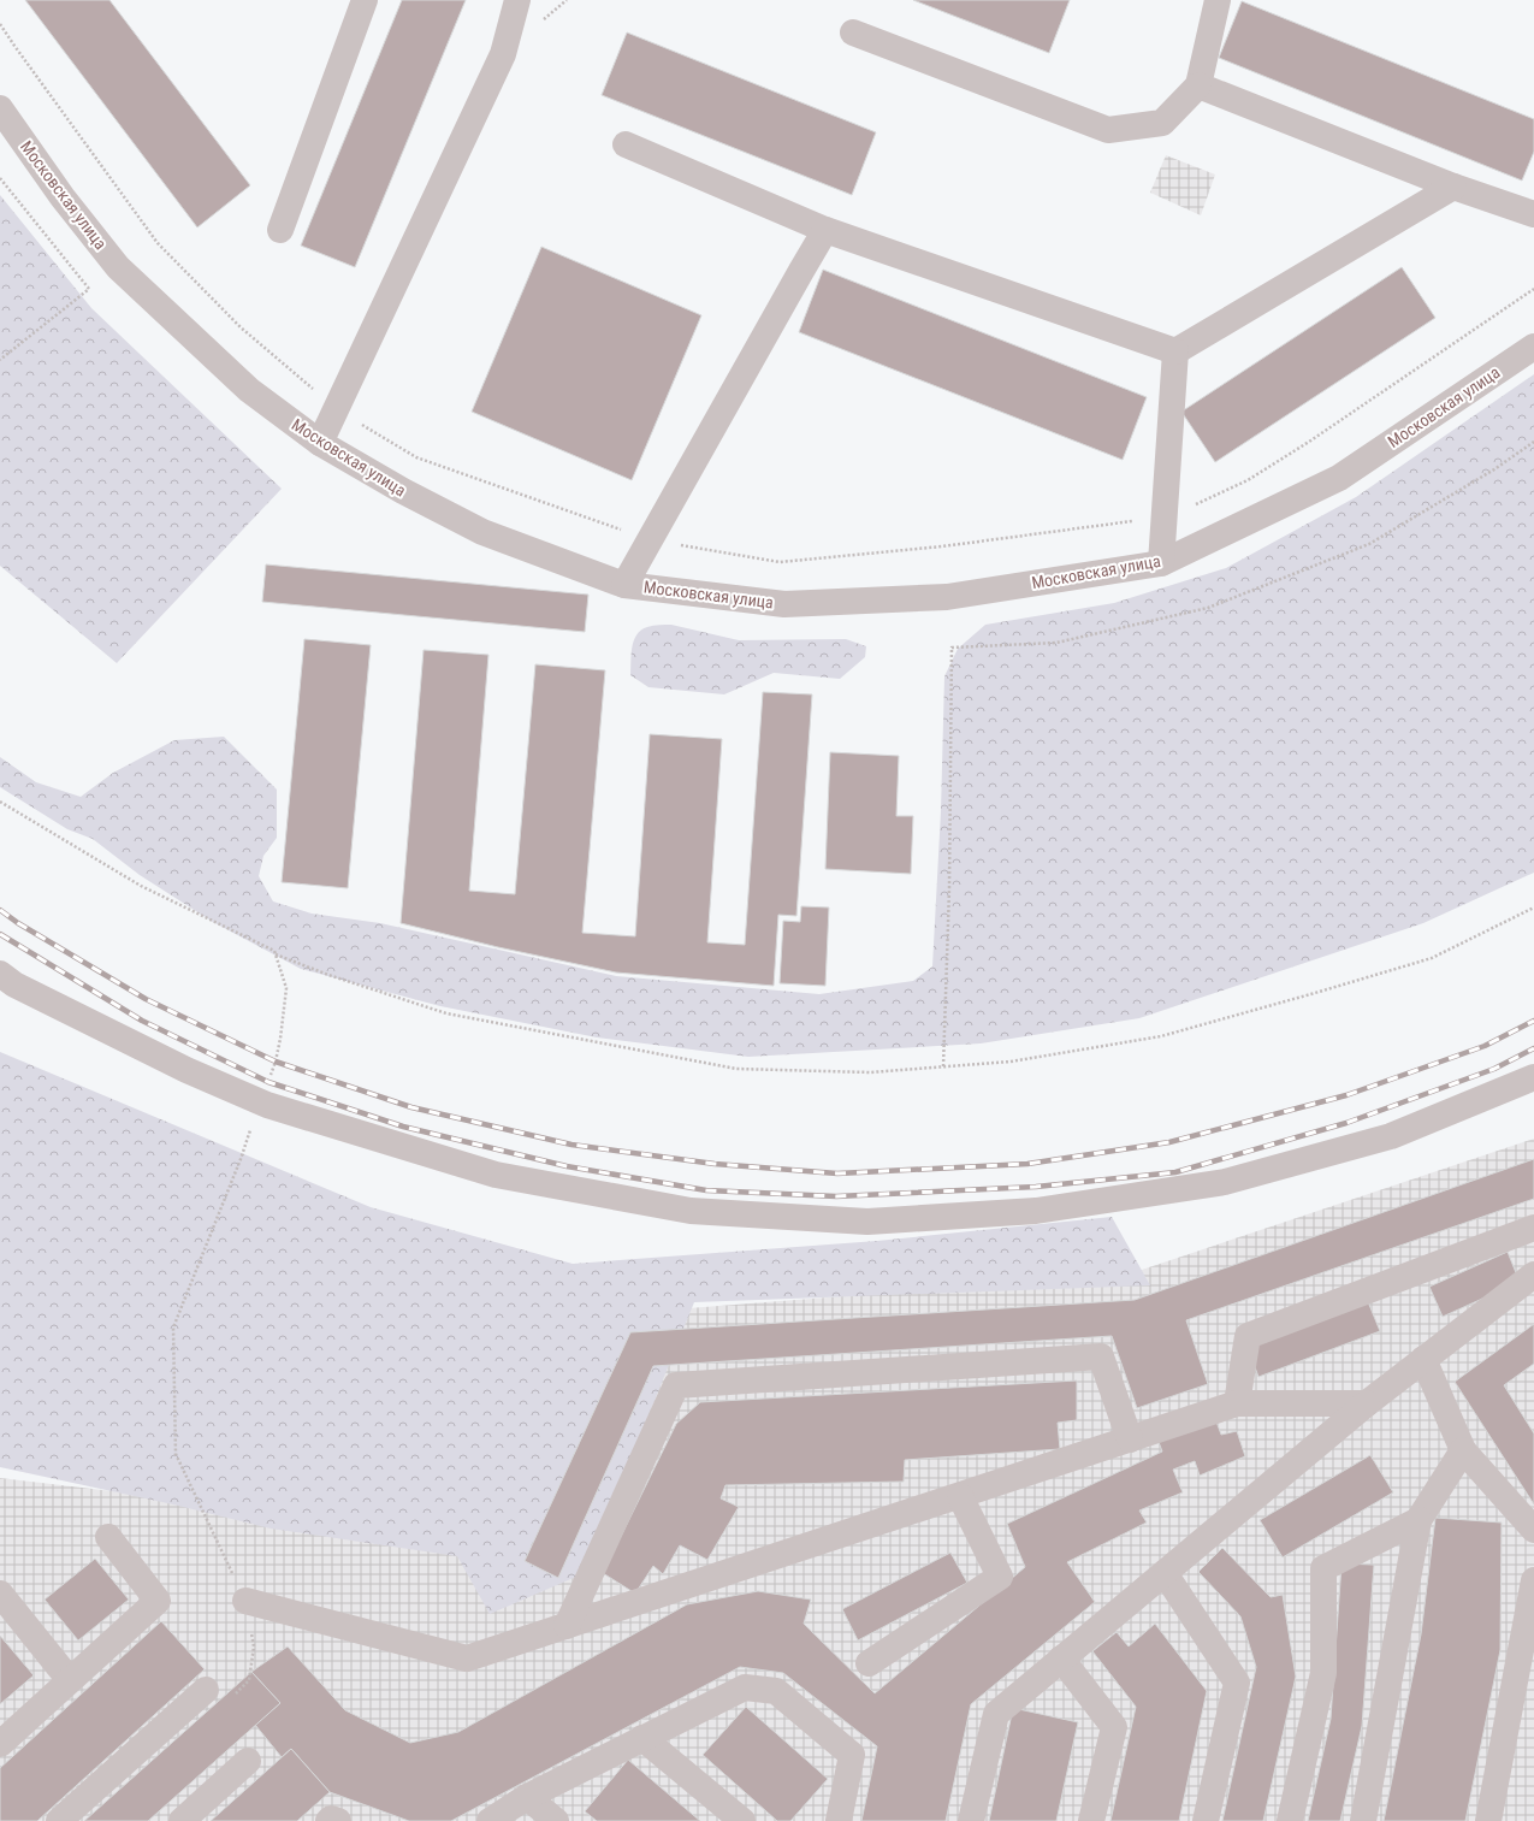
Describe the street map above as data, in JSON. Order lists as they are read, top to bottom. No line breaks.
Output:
{"streets":{"street":["Московская улица"]}}
